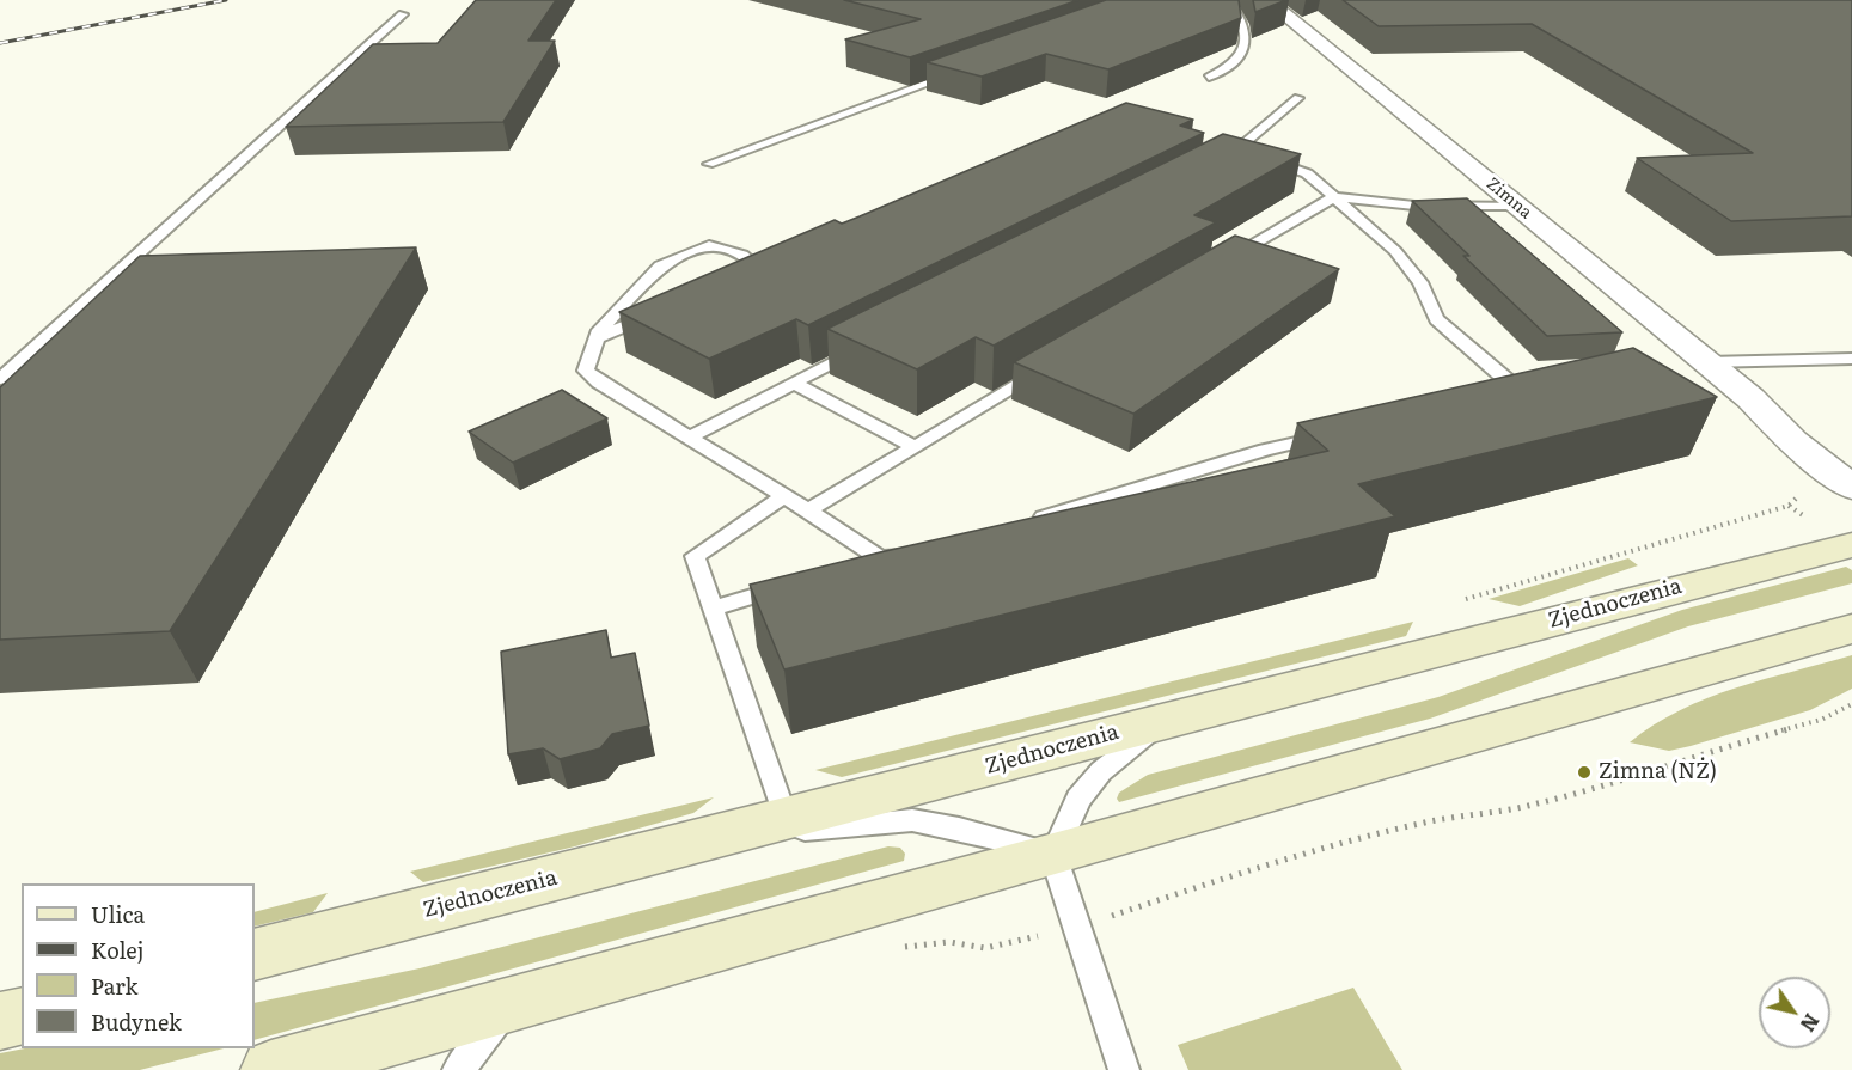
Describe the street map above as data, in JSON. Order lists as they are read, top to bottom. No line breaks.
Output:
{"streets":{"main road":["Zjednoczenia"],"street":["Zimna"]},"places":["Zimna (NŻ)"],"legend":["Ulica","Kolej","Park","Budynek"],"north":"bottom right"}
